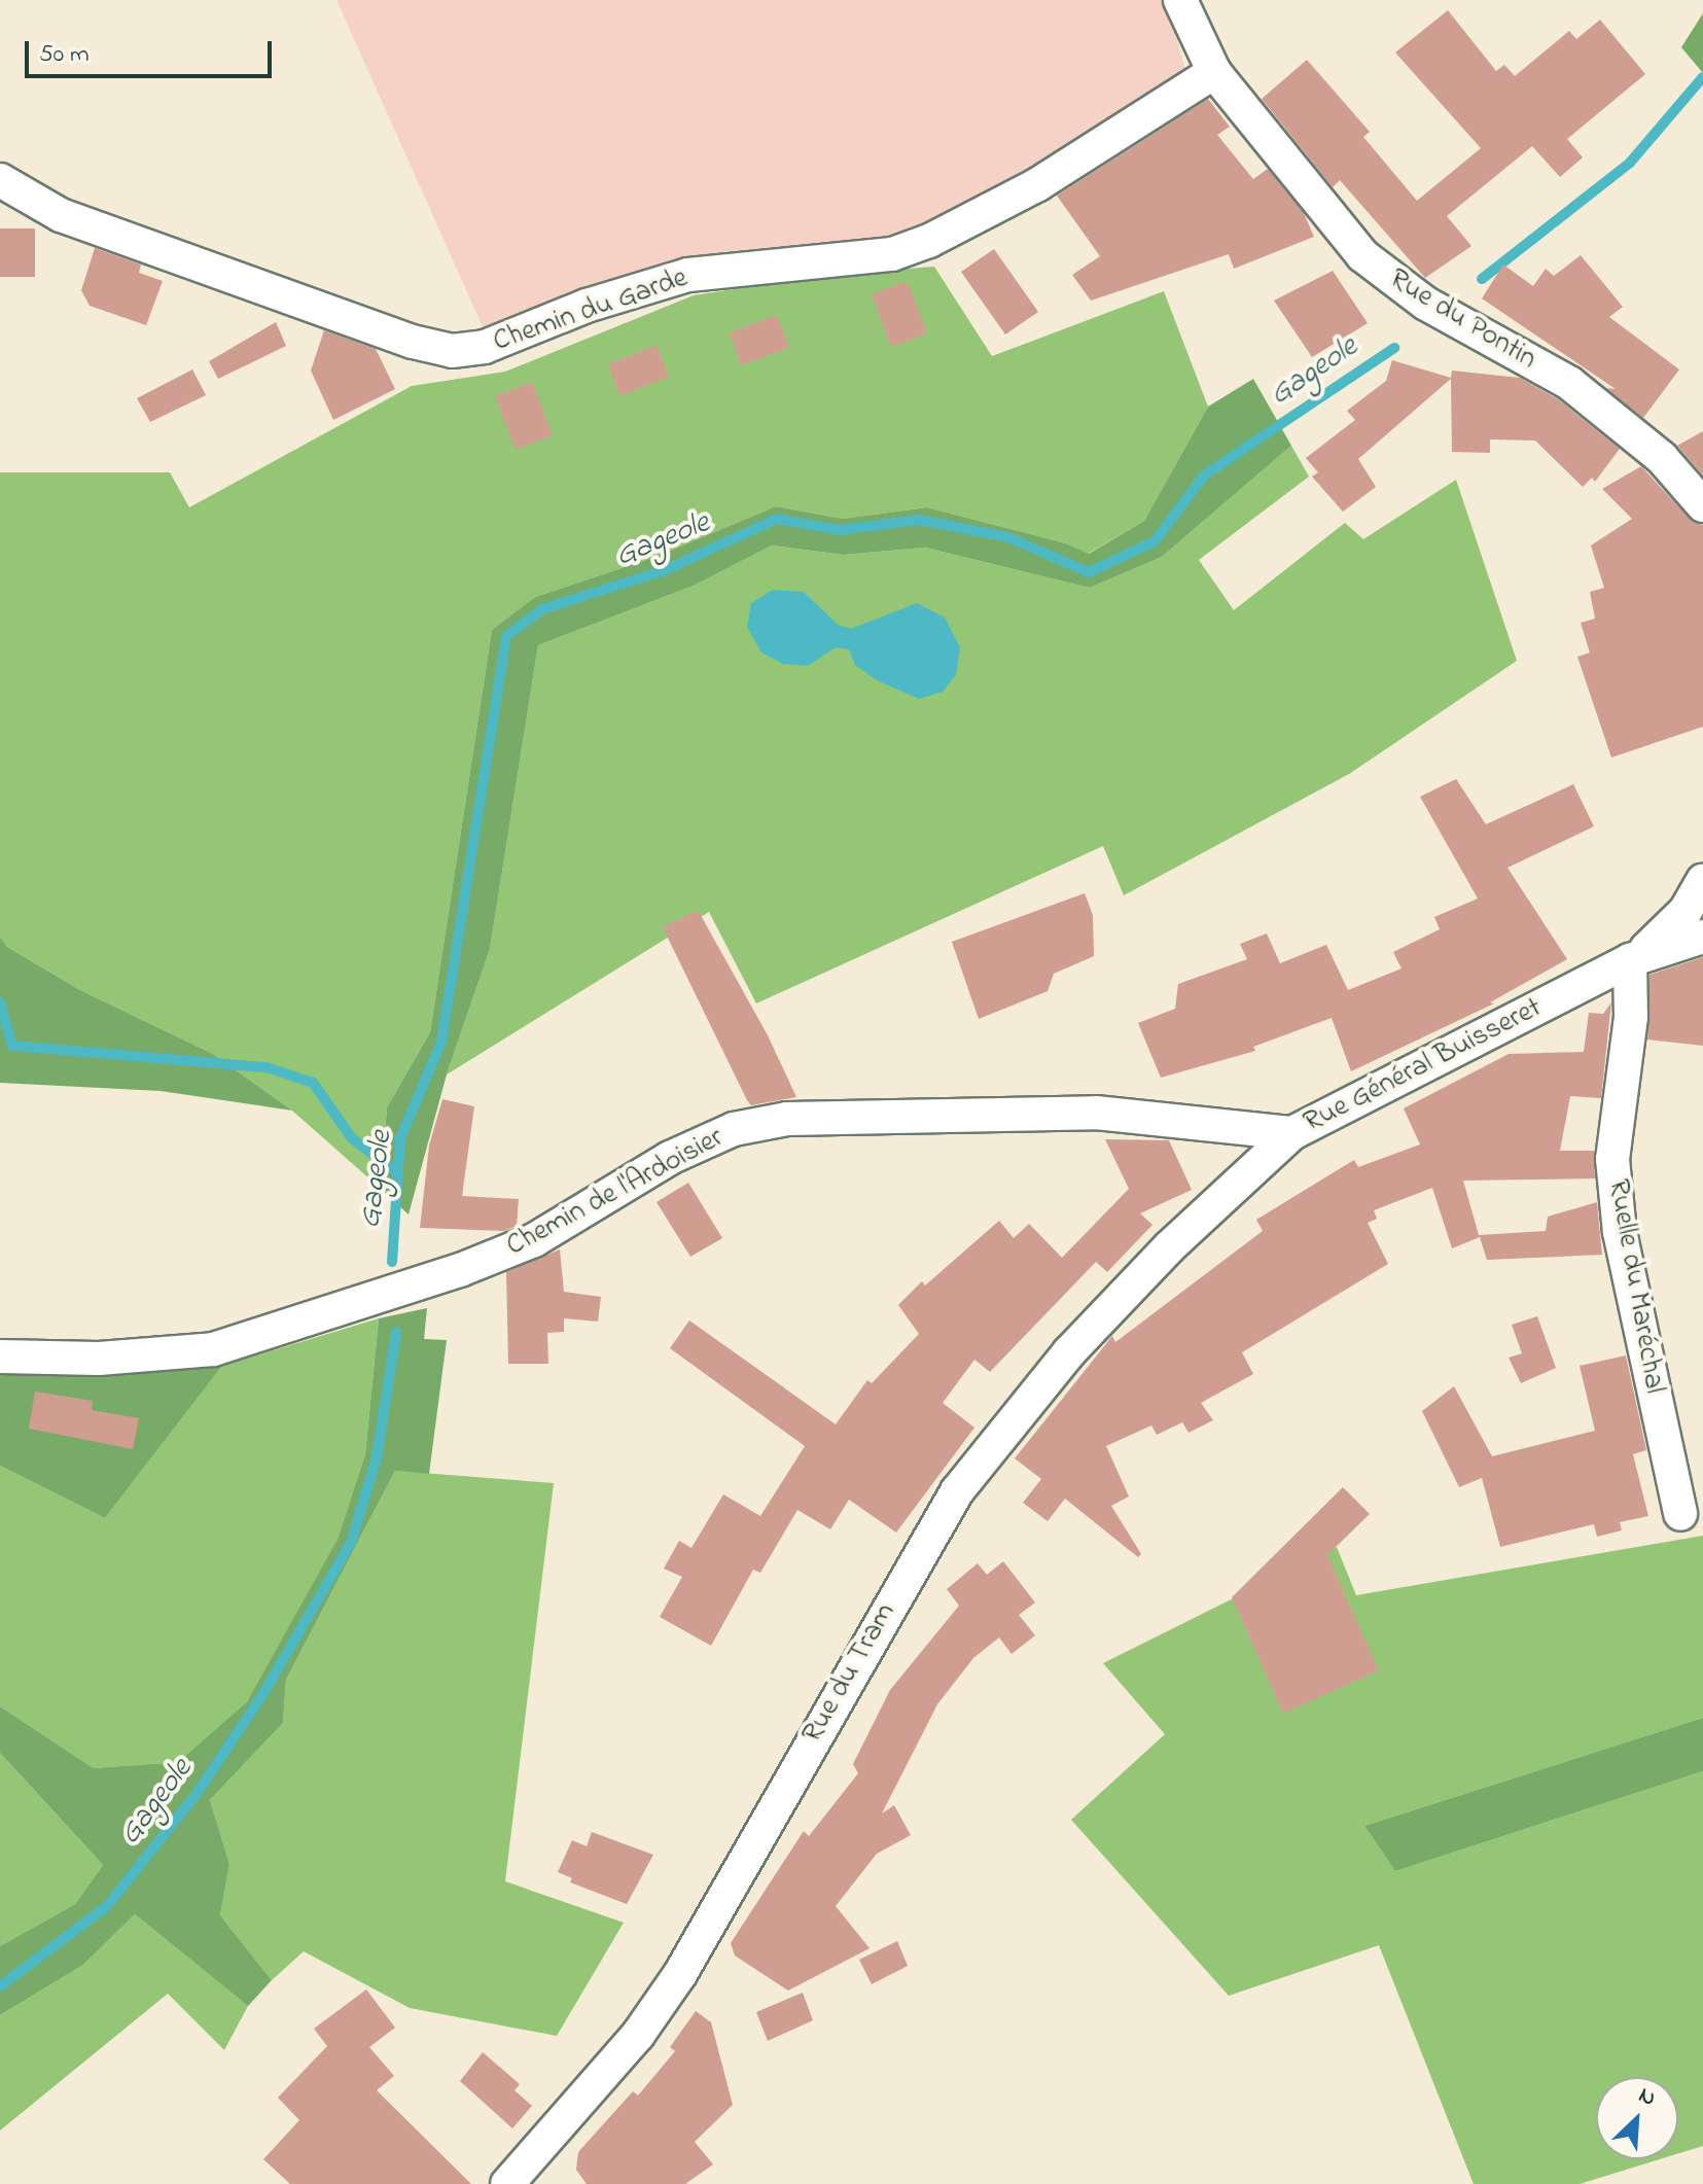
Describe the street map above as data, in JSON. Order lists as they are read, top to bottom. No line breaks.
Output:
{"streets":{"street":["Chemin du Garde","Rue du Pontin","Rue Général Buisseret","Chemin de l'Ardoisier","Ruelle du Maréchal","Rue du Tram"]},"crossings":[["Chemin du Garde","Rue du Pontin"],["Rue Général Buisseret","Chemin de l'Ardoisier"],["Rue Général Buisseret","Ruelle du Maréchal"],["Rue Général Buisseret","Rue du Tram"]],"water":["Gageole"],"scale_bar":"50 m","north":"top right"}
